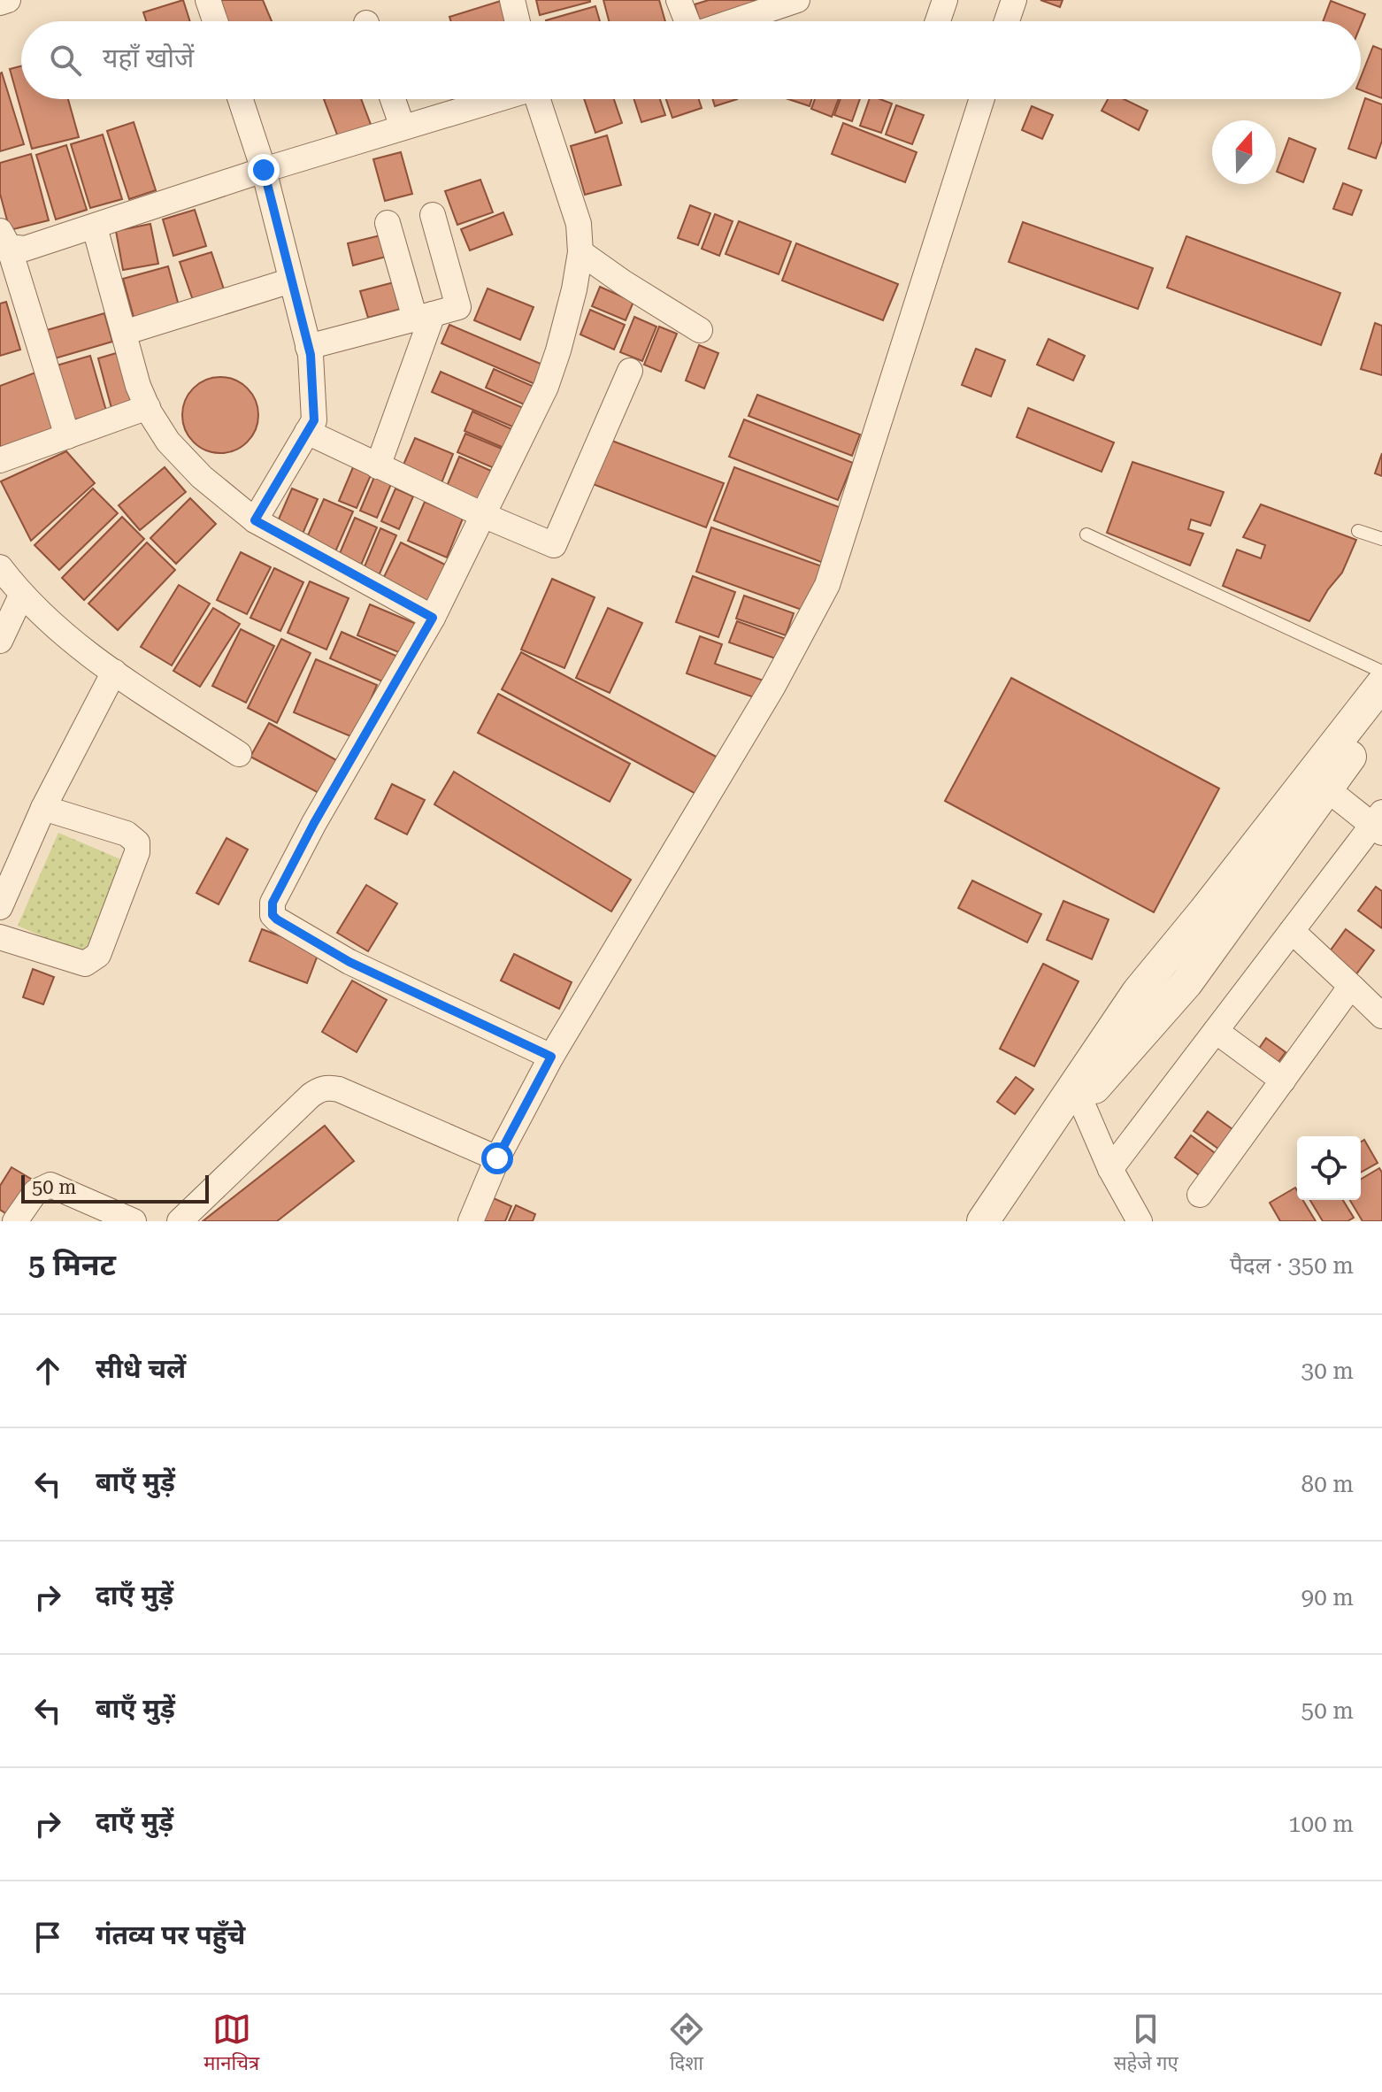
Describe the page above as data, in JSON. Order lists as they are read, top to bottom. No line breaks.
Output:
{"scale_bar":"50 m","north":"top","page":{"search":"यहाँ खोजें","scale":"50 m","heading":["5 मिनट","पैदल · 350 m"],"list":[["सीधे चलें","30 m"],["बाएँ मुड़ें","80 m"],["दाएँ मुड़ें","90 m"],["बाएँ मुड़ें","50 m"],["दाएँ मुड़ें","100 m"],"गंतव्य पर पहुँचे"],"nav":["मानचित्र","दिशा","सहेजे गए"]}}
